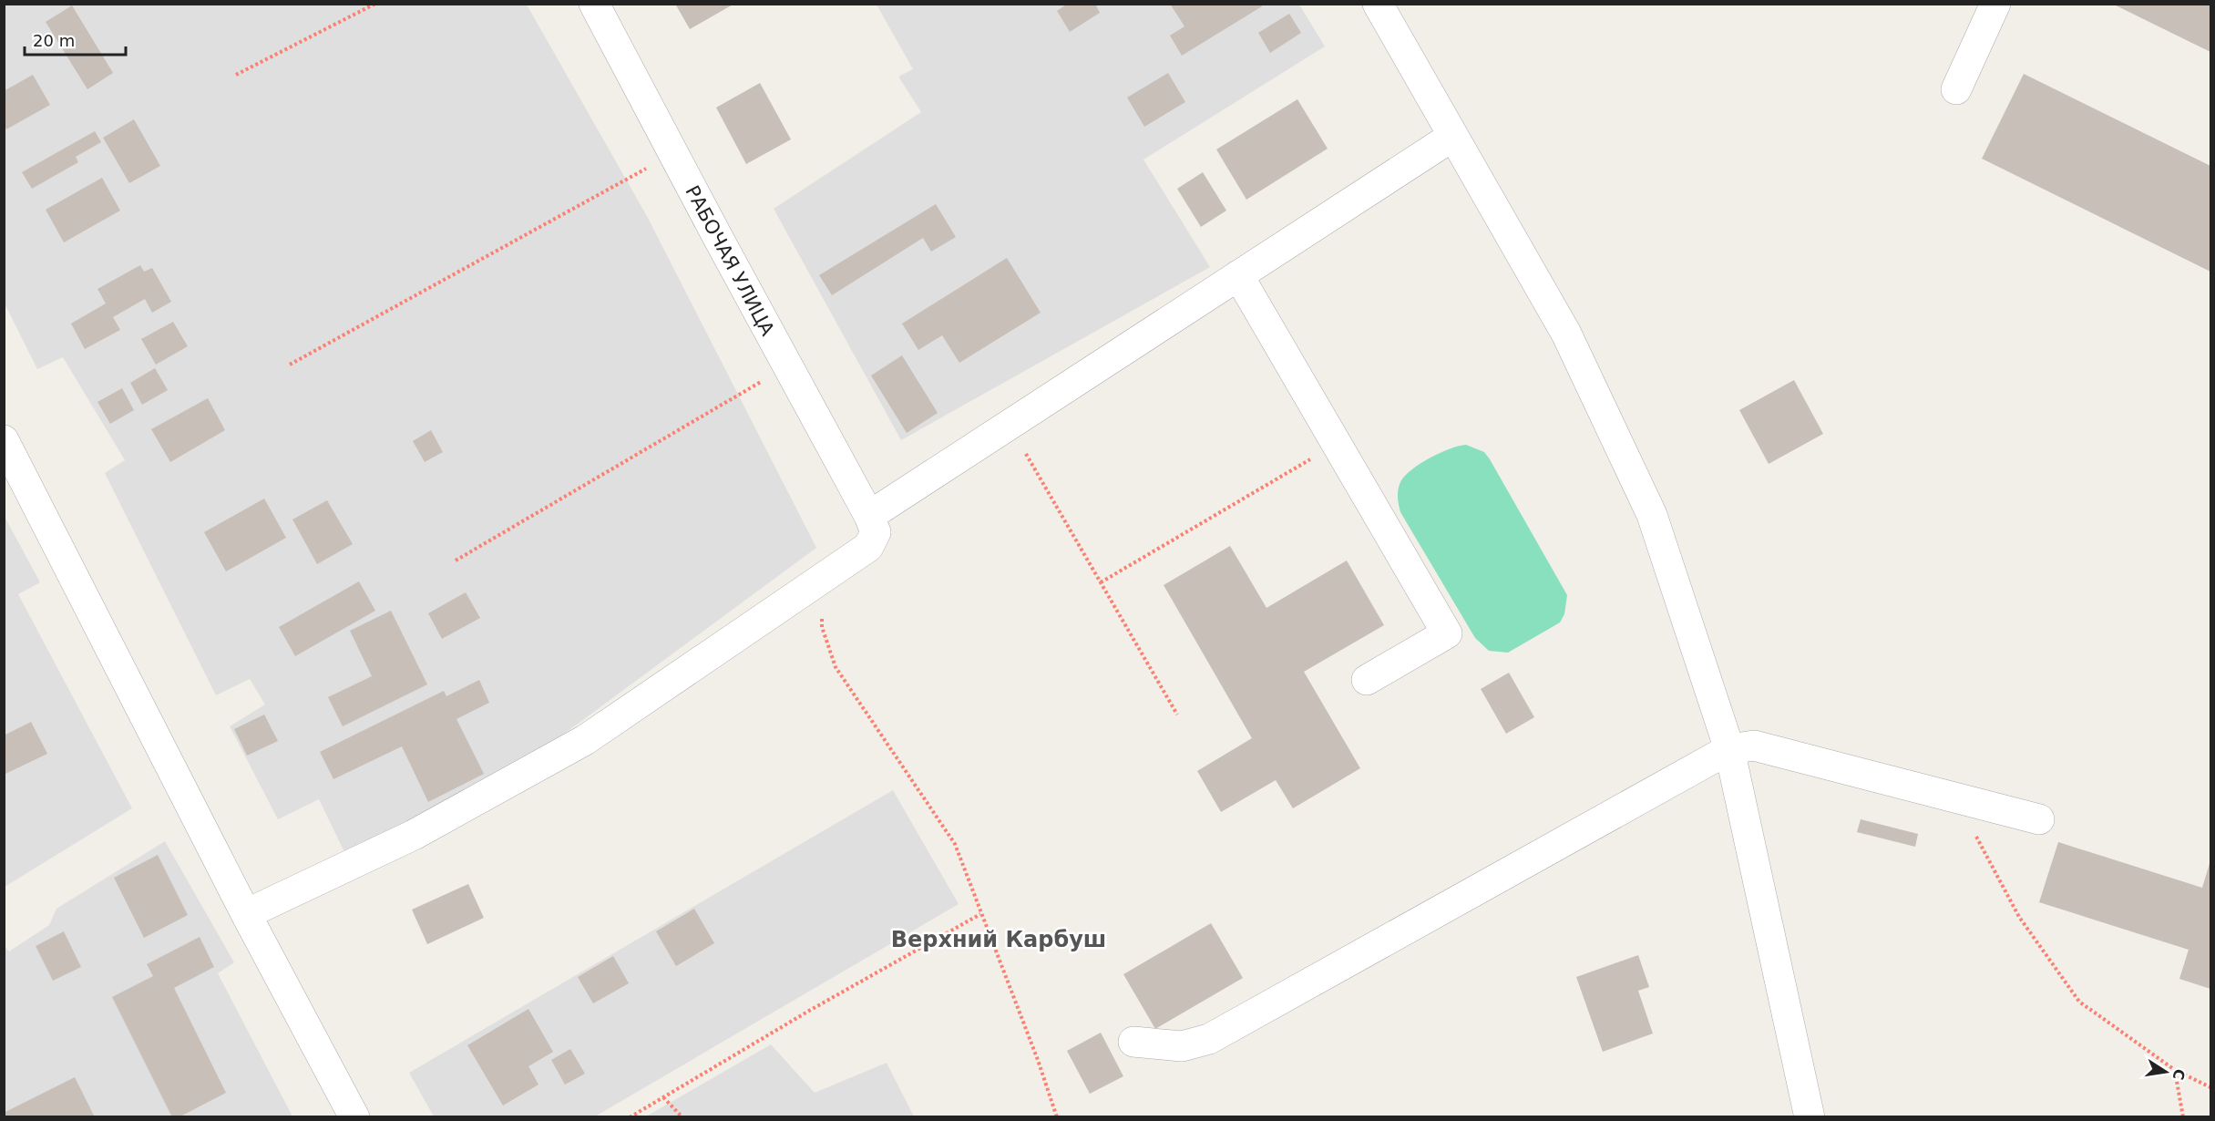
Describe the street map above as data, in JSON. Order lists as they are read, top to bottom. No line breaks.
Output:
{"streets":{"street":["РАБОЧАЯ УЛИЦА"]},"districts":["Верхний Карбуш"],"scale_bar":"20 m","north":"right"}
